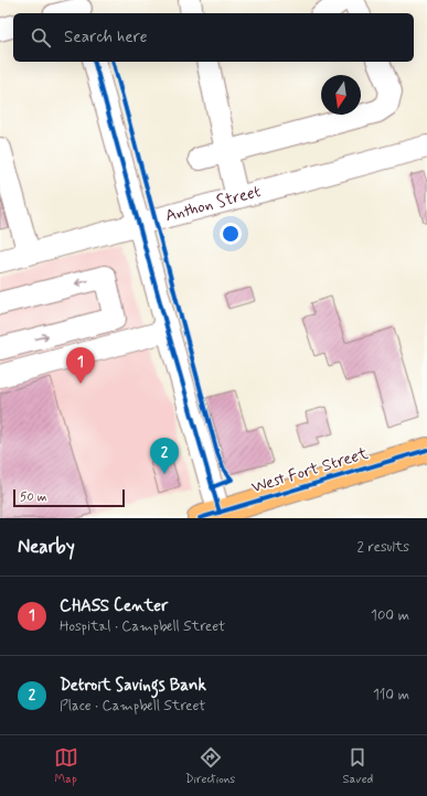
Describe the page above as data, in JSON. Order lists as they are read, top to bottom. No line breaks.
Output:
{"streets":{"main road":["West Fort Street"],"street":["Anthon Street"]},"scale_bar":"50 m","north":"bottom","page":{"search":"Search here","pins":["1","2"],"scale":"50 m","heading":["Nearby","2 results"],"list":[{"mark":"1","name":"CHASS Center","note":"Hospital · Campbell Street","value":"100 m"},{"mark":"2","name":"Detroit Savings Bank","note":"Place · Campbell Street","value":"110 m"}],"nav":["Map","Directions","Saved"]}}
